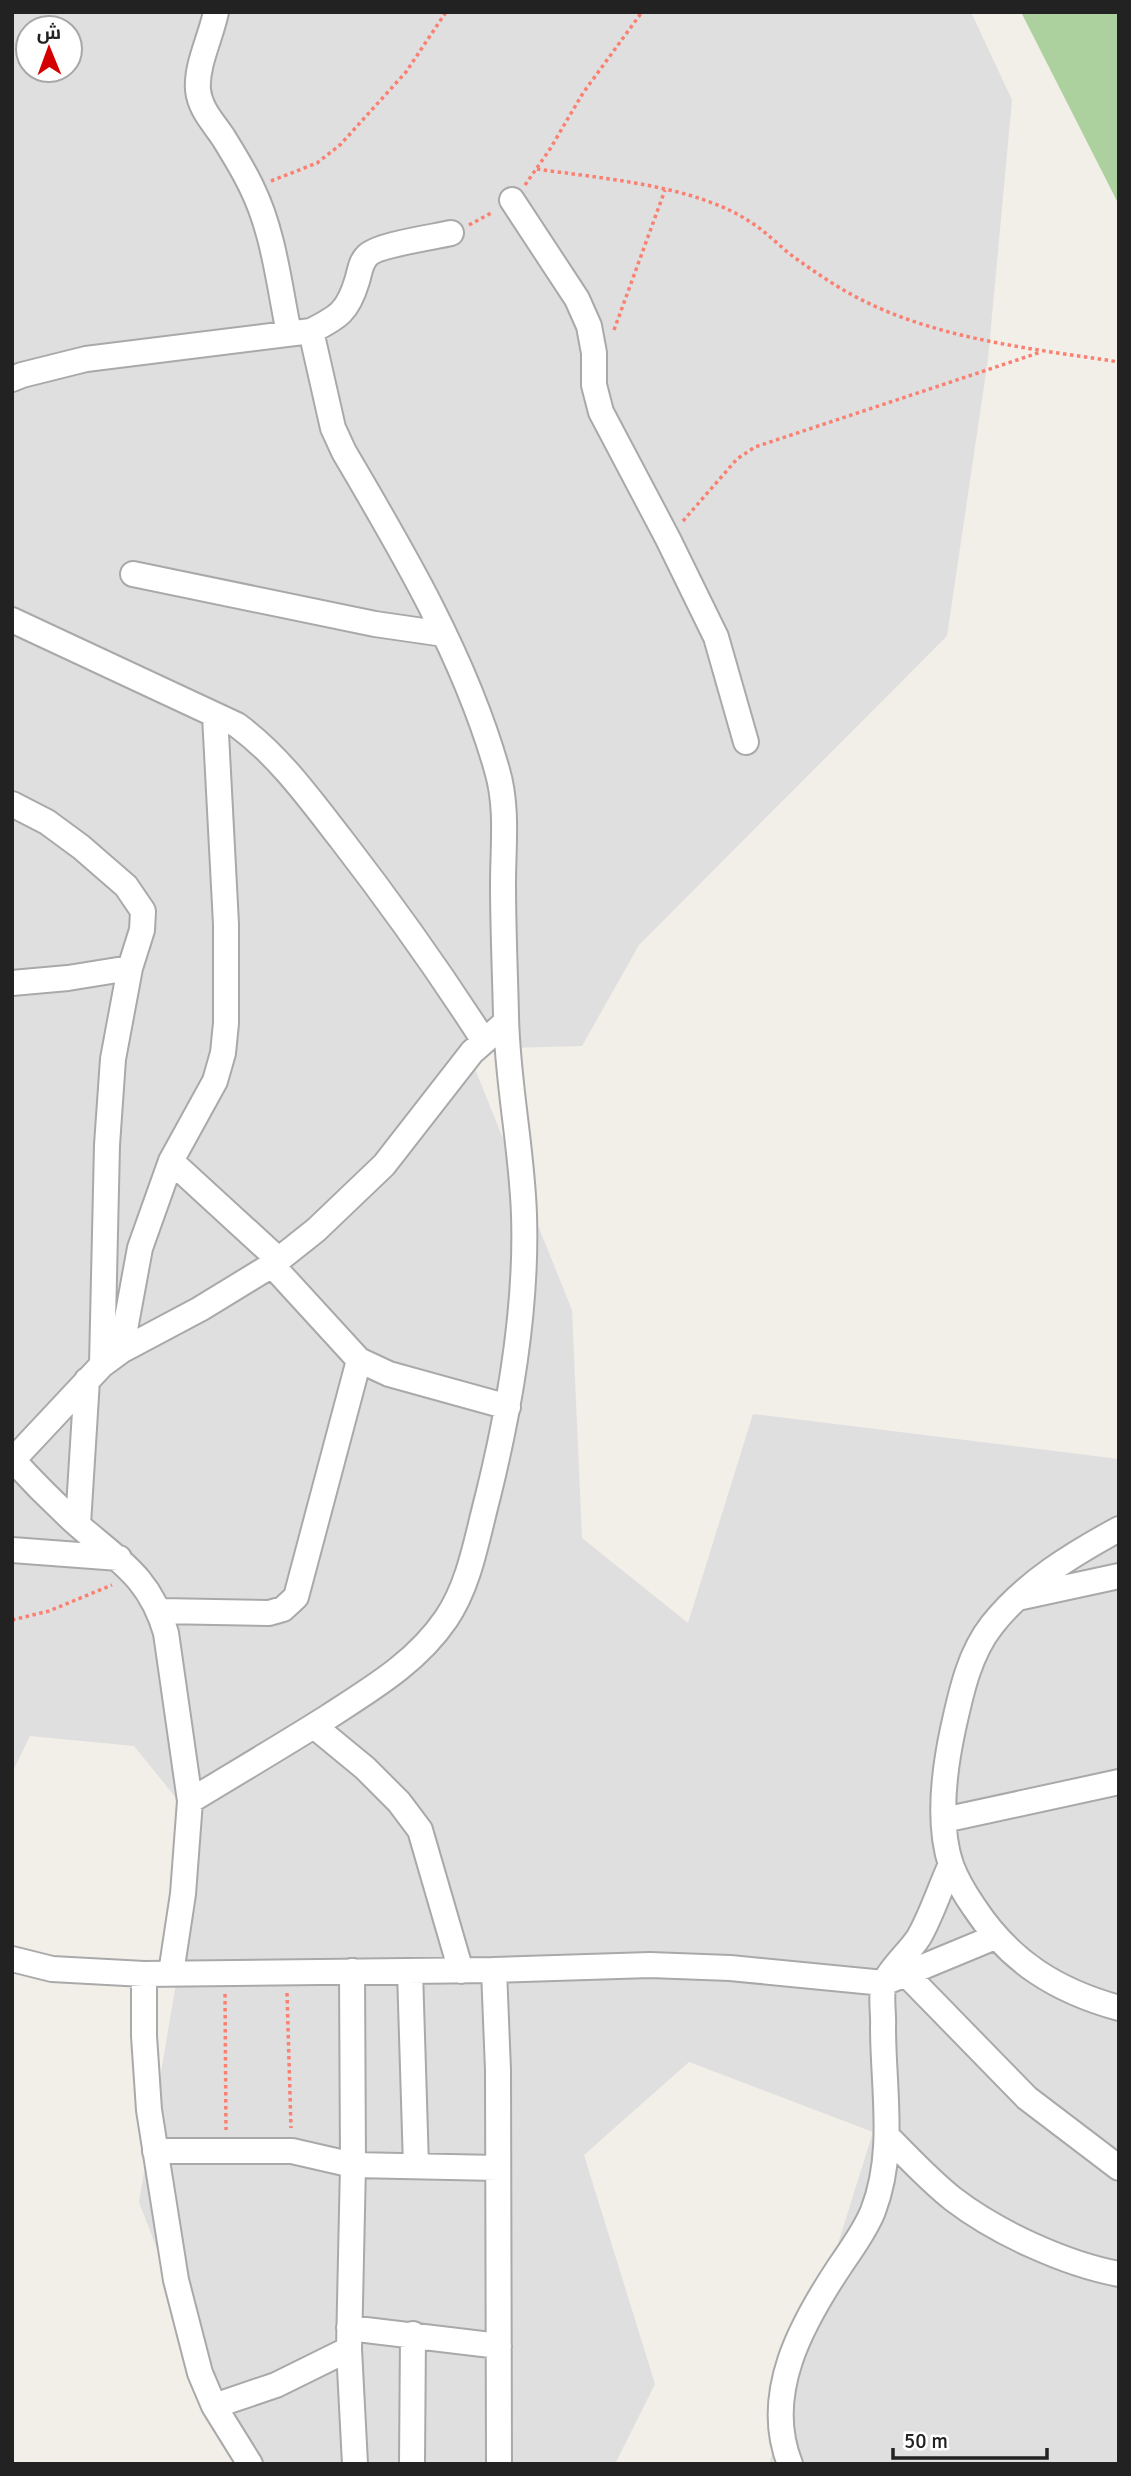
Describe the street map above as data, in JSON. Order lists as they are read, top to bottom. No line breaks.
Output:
{"scale_bar":"50 m","north":"top"}
